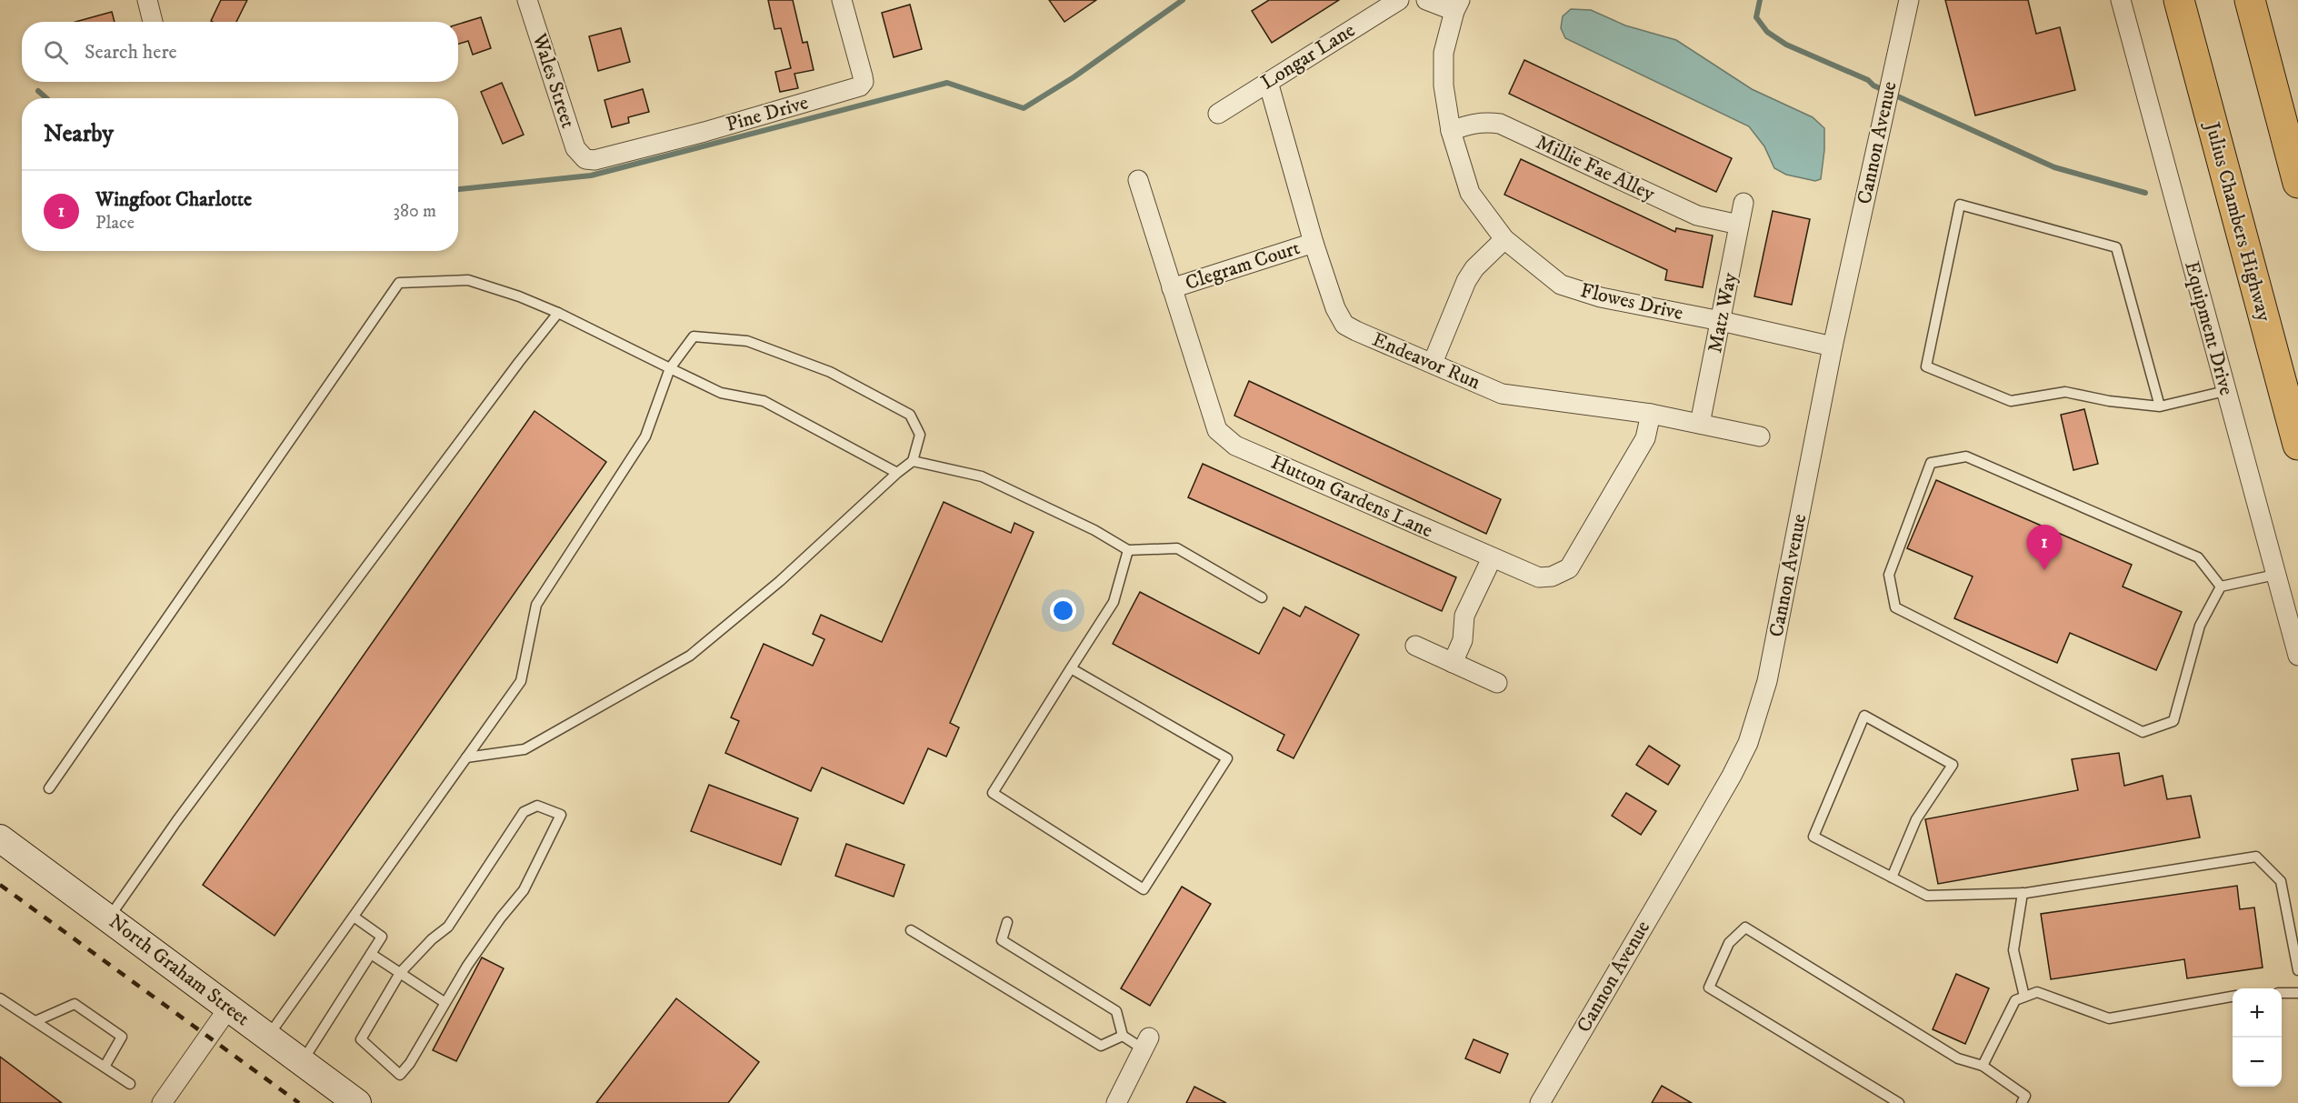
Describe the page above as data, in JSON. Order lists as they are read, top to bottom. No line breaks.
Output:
{"streets":{"highway":["Julius Chambers Highway"],"main road":["North Graham Street"],"street":["Longar Lane","Wales Street","Pine Drive","Cannon Avenue","Millie Fae Alley","Clegram Court","Flowes Drive","Matz Way","Equipment Drive","Endeavor Run","Hutton Gardens Lane"]},"crossings":[["Longar Lane","Endeavor Run"],["Wales Street","Pine Drive"],["Cannon Avenue","Flowes Drive"],["Millie Fae Alley","Flowes Drive"],["Millie Fae Alley","Matz Way"],["Clegram Court","Endeavor Run"],["Clegram Court","Hutton Gardens Lane"],["Flowes Drive","Matz Way"],["Matz Way","Endeavor Run"],["Endeavor Run","Hutton Gardens Lane"]],"page":{"search":"Search here","heading":"Nearby","list":[{"mark":"1","name":"Wingfoot Charlotte","note":"Place","value":"380 m"}],"pins":"1","map_buttons":["+","−"]}}
